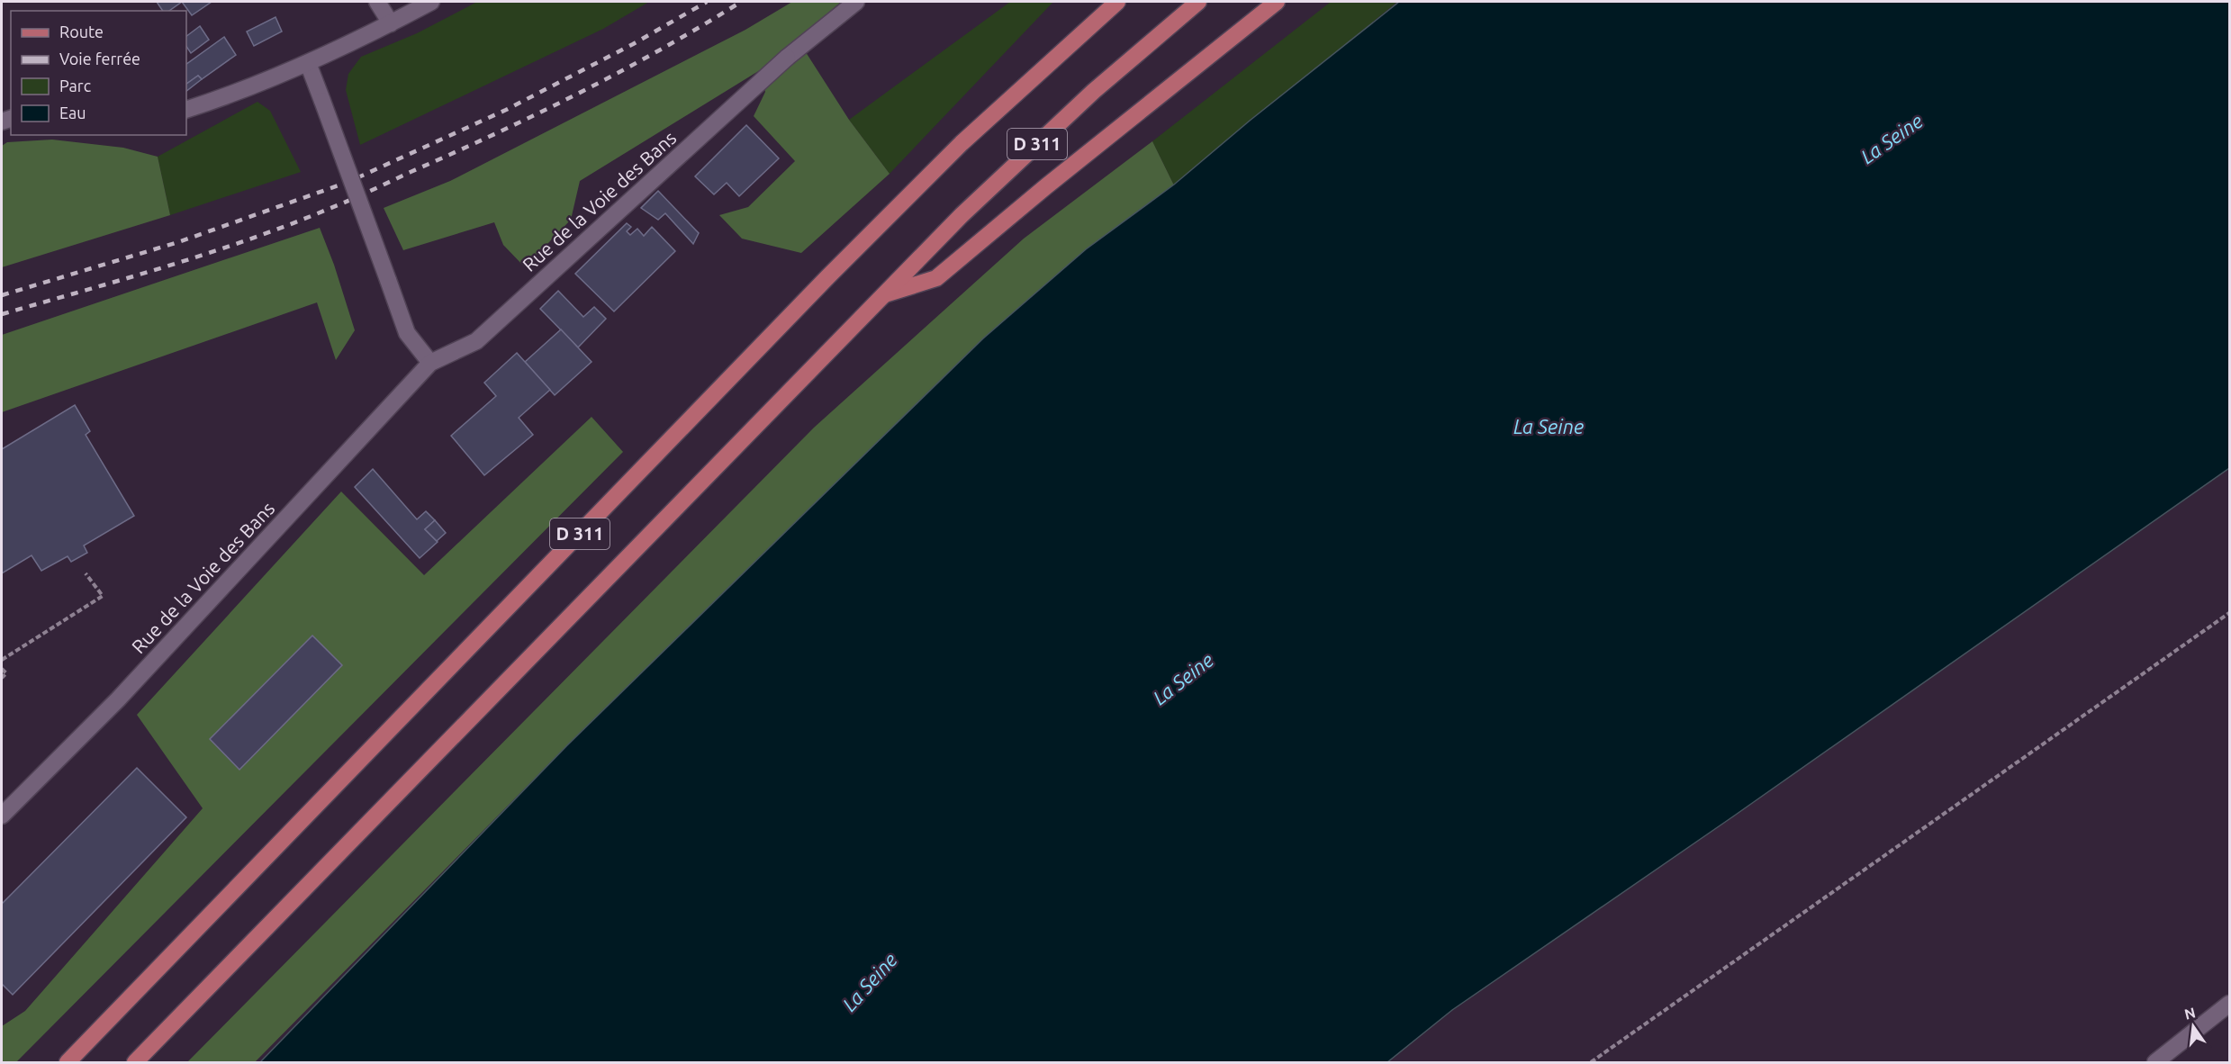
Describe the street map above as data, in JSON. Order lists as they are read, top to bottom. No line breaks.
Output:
{"streets":{"main road":["D 311"],"street":["Rue de la Voie des Bans"]},"water":["La Seine"],"legend":["Route","Voie ferrée","Parc","Eau"],"north":"top"}
